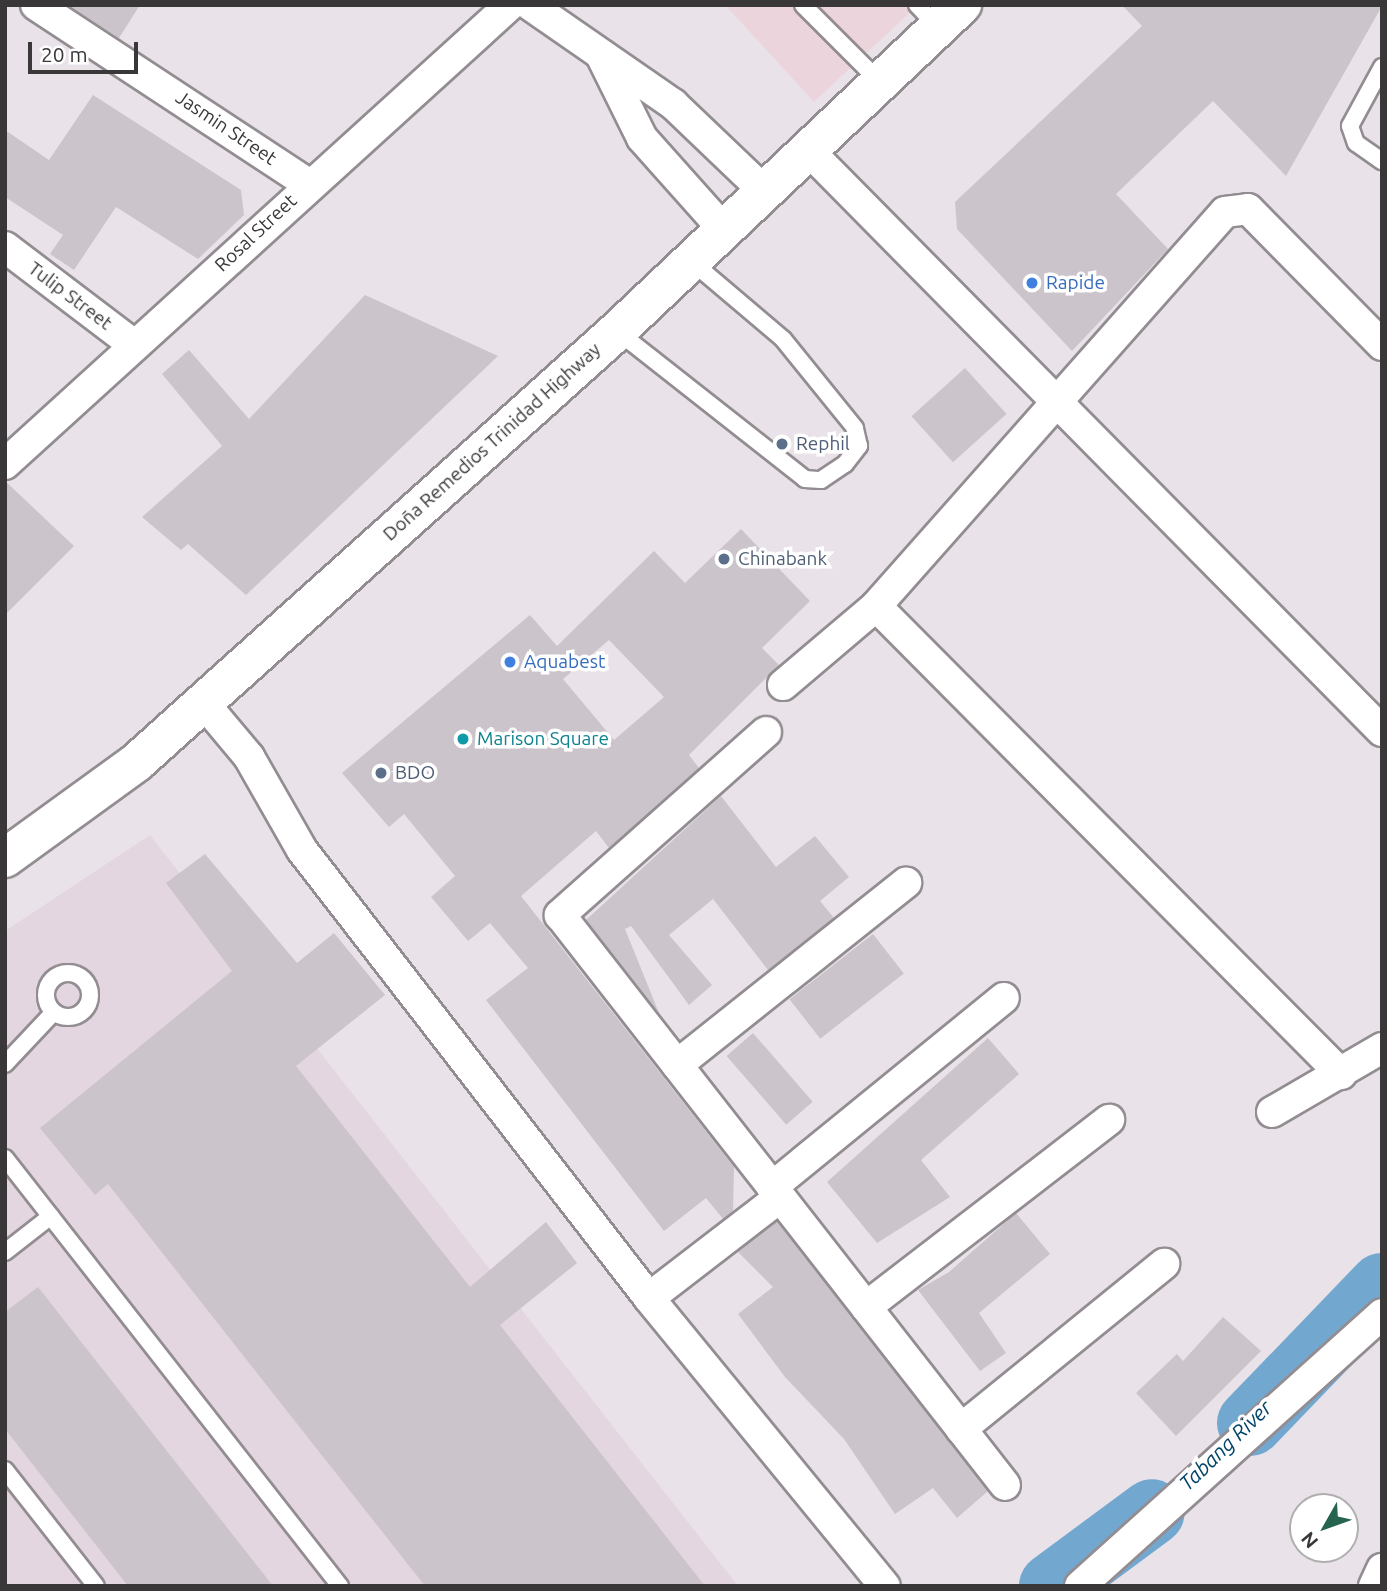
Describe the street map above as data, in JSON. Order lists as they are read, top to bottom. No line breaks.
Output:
{"streets":{"highway":["Doña Remedios Trinidad Highway"],"street":["Jasmin Street","Rosal Street","Tulip Street"]},"crossings":[["Jasmin Street","Rosal Street"],["Rosal Street","Tulip Street"]],"water":["Tabang River"],"places":["Rapide","Rephil","Chinabank","Aquabest","Marison Square","BDO"],"scale_bar":"20 m","north":"bottom left"}
